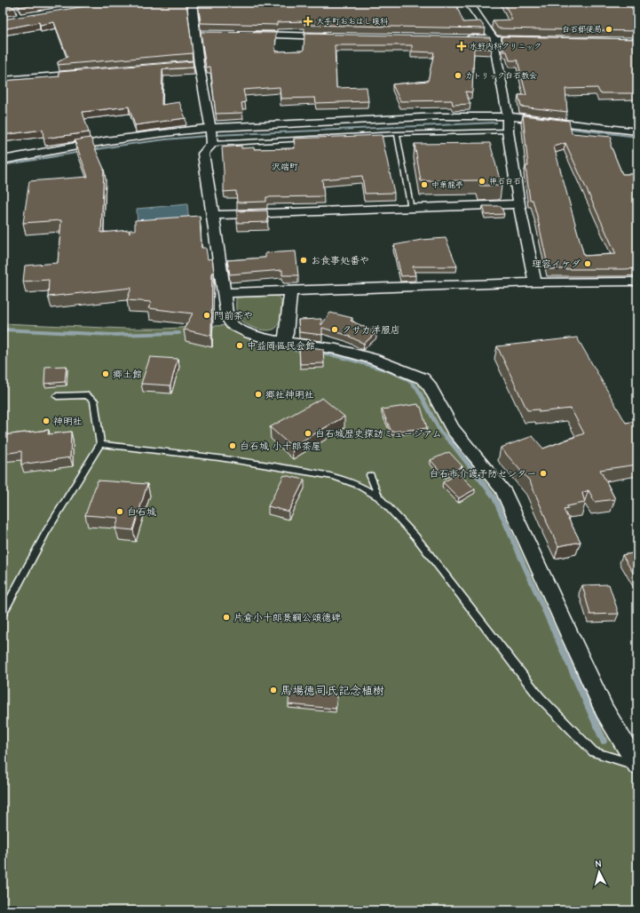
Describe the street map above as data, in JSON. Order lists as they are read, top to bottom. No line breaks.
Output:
{"districts":["沢端町"],"places":{"health":["大手町おおはし眼科","水野内科クリニック"],"other":["白石郵便局","カトリック白石教会","神石白石","中華龍亭","お食事処番や","理容イケダ","門前茶や","クサカ洋服店","中益岡區民会館","郷土館","郷社神明社","神明社","白石城歴史探訪ミュージアム","白石城 小十郎茶屋","白石市介護予防センター","白石城","片倉小十郎景綱公頌德碑","馬場德司氏記念植樹"]},"north":"top"}
